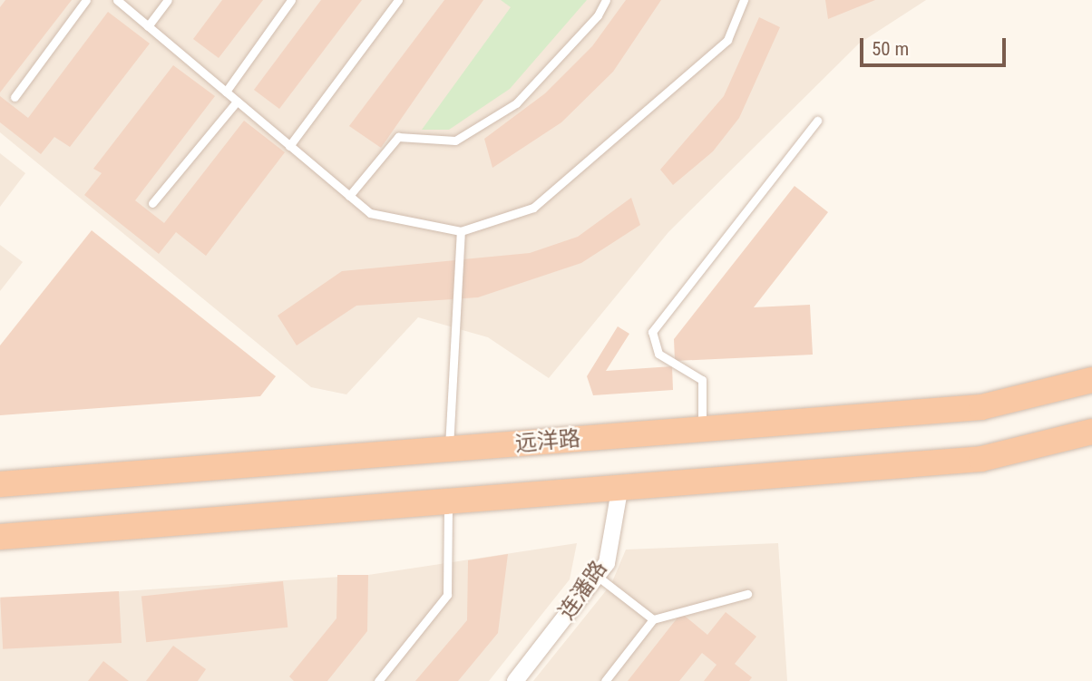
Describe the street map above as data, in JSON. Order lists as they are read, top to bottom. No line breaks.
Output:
{"streets":{"highway":["远洋路"],"street":["连潘路"]},"scale_bar":"50 m"}
